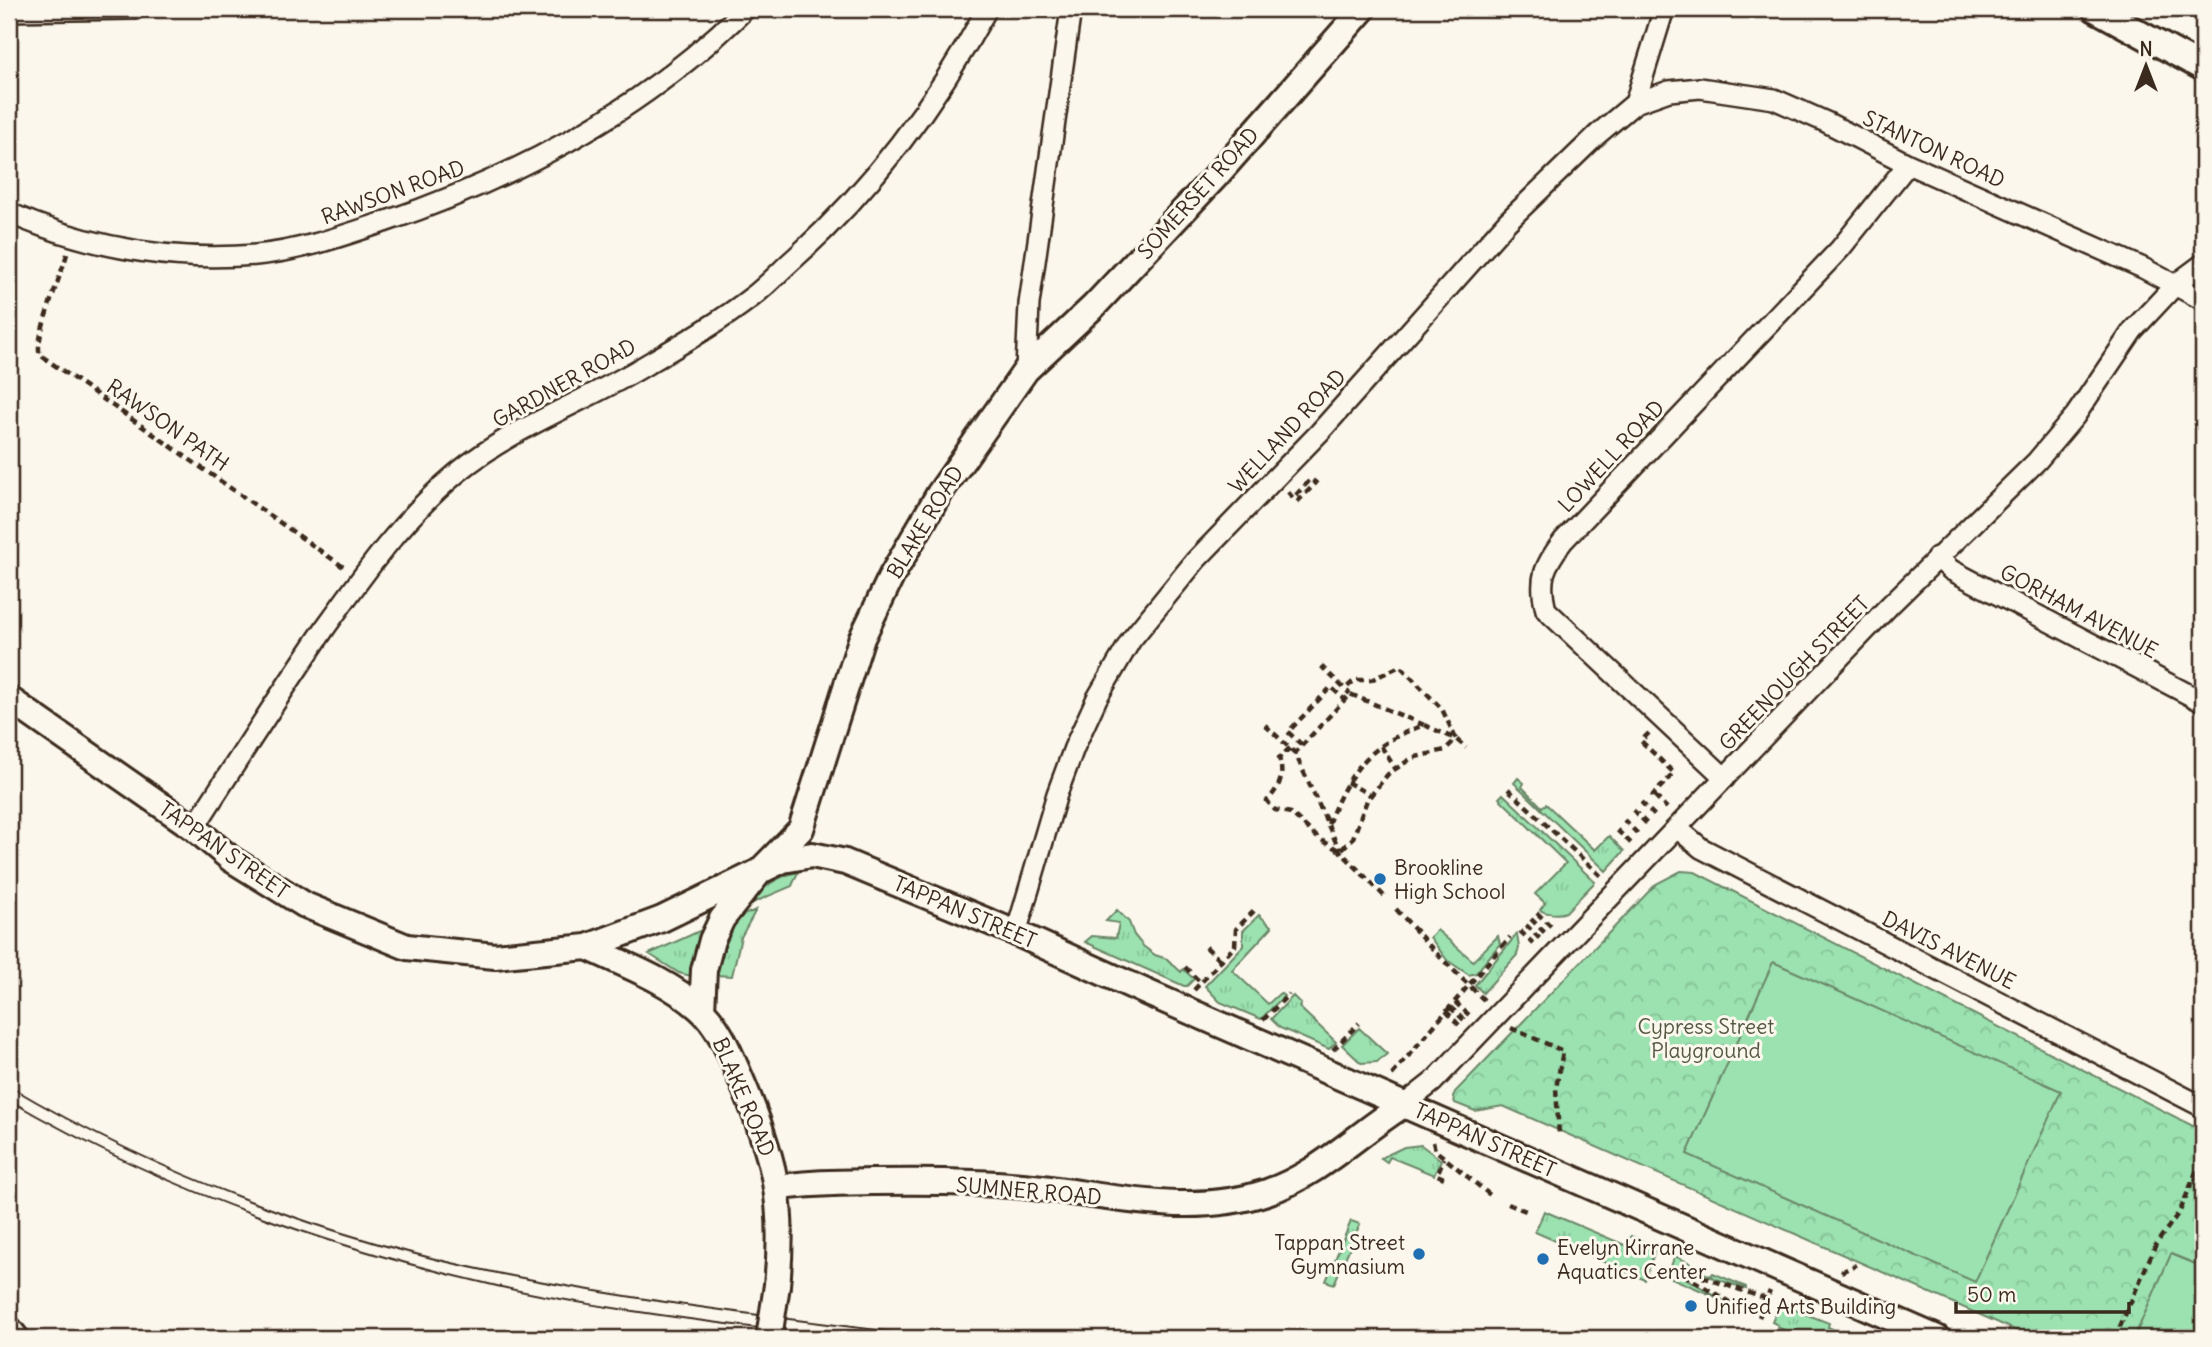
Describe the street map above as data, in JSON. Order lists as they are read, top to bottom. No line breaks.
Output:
{"streets":{"street":["STANTON ROAD","RAWSON ROAD","SOMERSET ROAD","GARDNER ROAD","WELLAND ROAD","LOWELL ROAD","BLAKE ROAD","GORHAM AVENUE","GREENOUGH STREET","TAPPAN STREET","DAVIS AVENUE","SUMNER ROAD"],"path":["RAWSON PATH"]},"crossings":[["STANTON ROAD","WELLAND ROAD"],["STANTON ROAD","LOWELL ROAD"],["STANTON ROAD","GREENOUGH STREET"],["SOMERSET ROAD","BLAKE ROAD"],["GARDNER ROAD","RAWSON PATH"],["GARDNER ROAD","TAPPAN STREET"],["WELLAND ROAD","TAPPAN STREET"],["LOWELL ROAD","GREENOUGH STREET"],["BLAKE ROAD","TAPPAN STREET"],["BLAKE ROAD","SUMNER ROAD"],["GORHAM AVENUE","GREENOUGH STREET"],["GREENOUGH STREET","TAPPAN STREET"],["GREENOUGH STREET","DAVIS AVENUE"],["GREENOUGH STREET","SUMNER ROAD"],["TAPPAN STREET","SUMNER ROAD"]],"parks":["Cypress Street Playground"],"places":["Brookline High School","Tappan Street Gymnasium","Evelyn Kirrane Aquatics Center","Unified Arts Building"],"scale_bar":"50 m","north":"top"}
